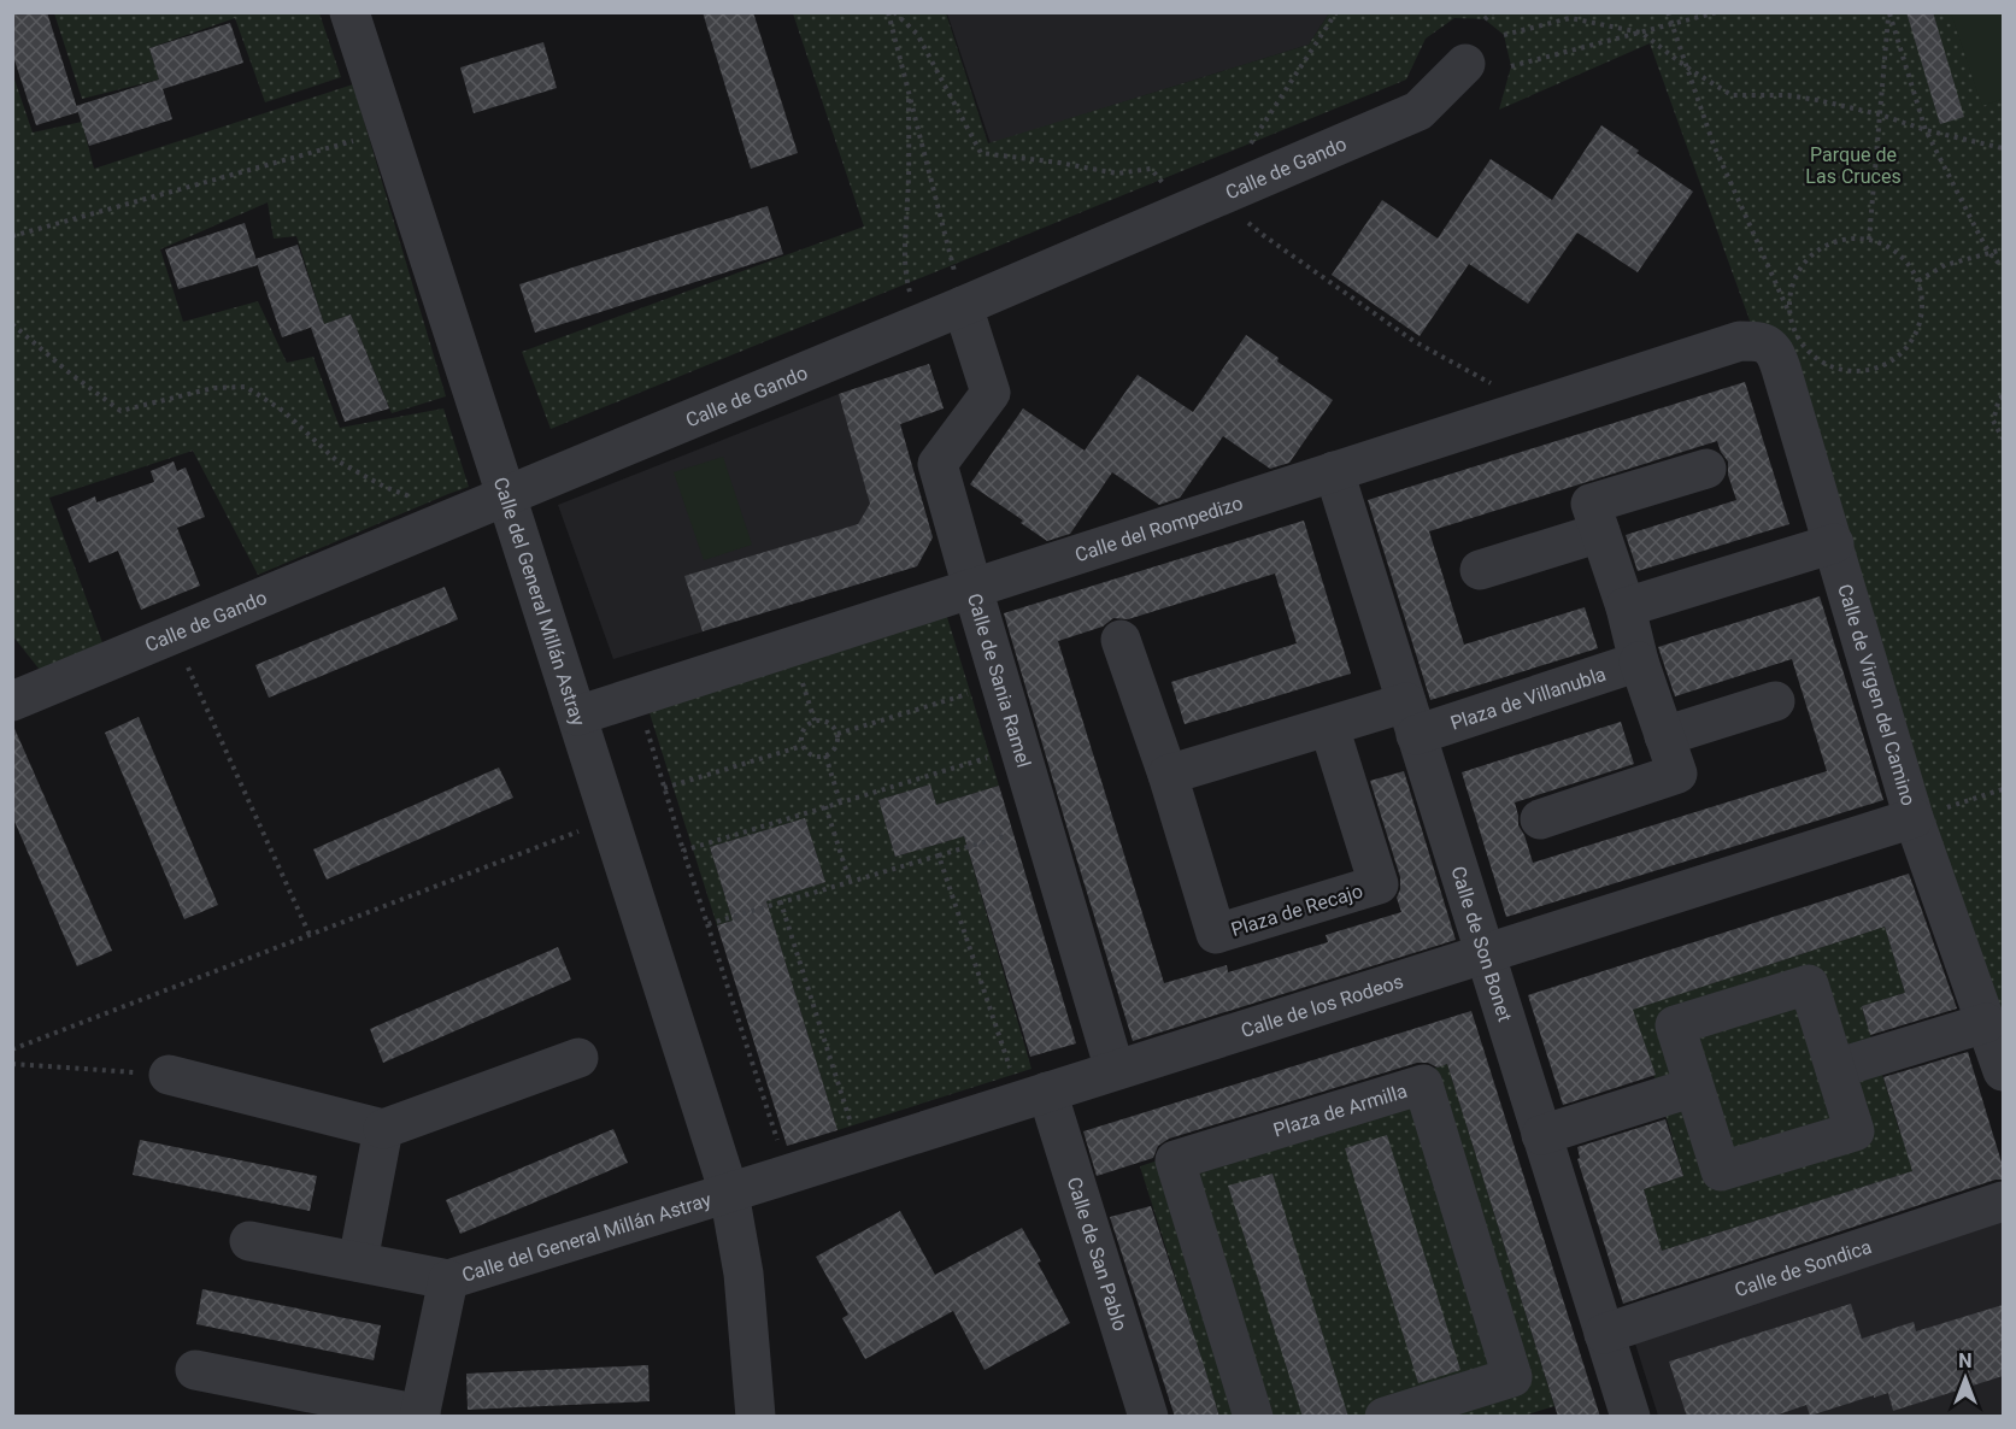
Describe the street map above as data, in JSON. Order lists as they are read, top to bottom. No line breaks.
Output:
{"streets":{"street":["Calle de Gando","Calle del Rompedizo","Calle del General Millán Astray","Calle de Sania Ramel","Calle de Virgen del Camino","Plaza de Villanubla","Plaza de Recajo","Calle de Son Bonet","Calle de los Rodeos","Plaza de Armilla","Calle de San Pablo","Calle de Sondica"]},"crossings":[["Calle de Gando","Calle del General Millán Astray"],["Calle de Gando","Calle de Sania Ramel"],["Calle del Rompedizo","Calle del General Millán Astray"],["Calle del Rompedizo","Calle de Sania Ramel"],["Calle del Rompedizo","Calle de Virgen del Camino"],["Calle del Rompedizo","Calle de Son Bonet"],["Calle del General Millán Astray","Calle de los Rodeos"],["Calle de Sania Ramel","Calle de los Rodeos"],["Calle de Virgen del Camino","Calle de los Rodeos"],["Plaza de Villanubla","Calle de Son Bonet"],["Calle de Son Bonet","Calle de los Rodeos"],["Calle de Son Bonet","Calle de Sondica"],["Calle de los Rodeos","Calle de San Pablo"]],"parks":["Parque de Las Cruces"],"north":"top"}
